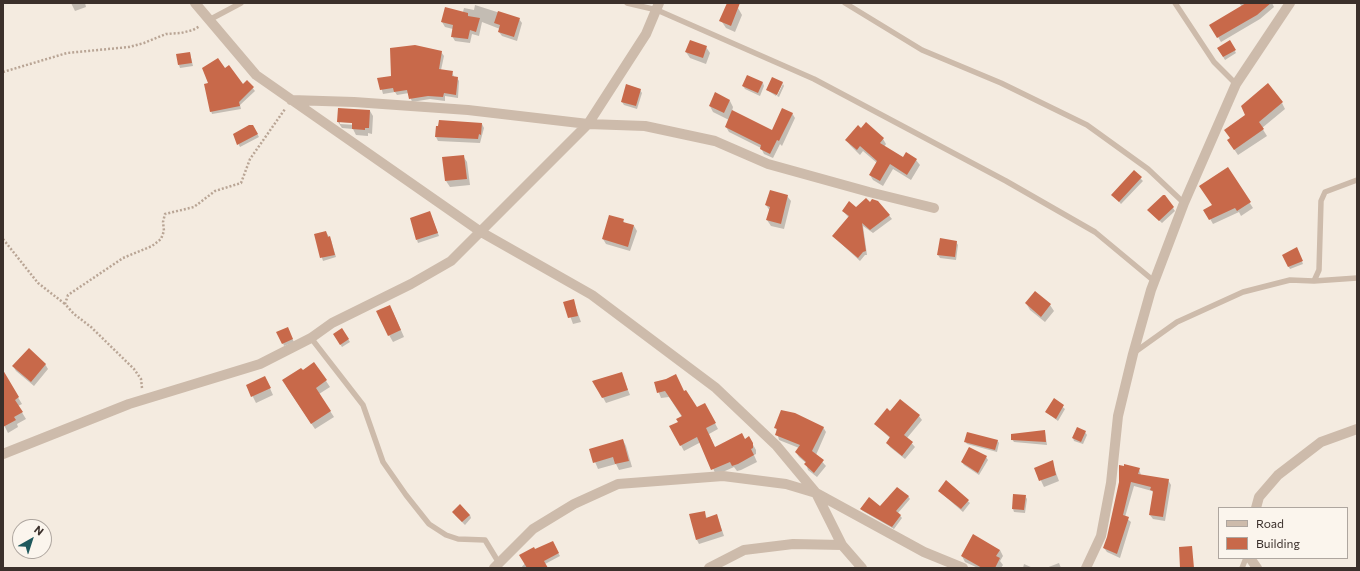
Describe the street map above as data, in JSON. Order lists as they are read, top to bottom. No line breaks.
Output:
{"legend":["Road","Building"],"north":"top right"}
